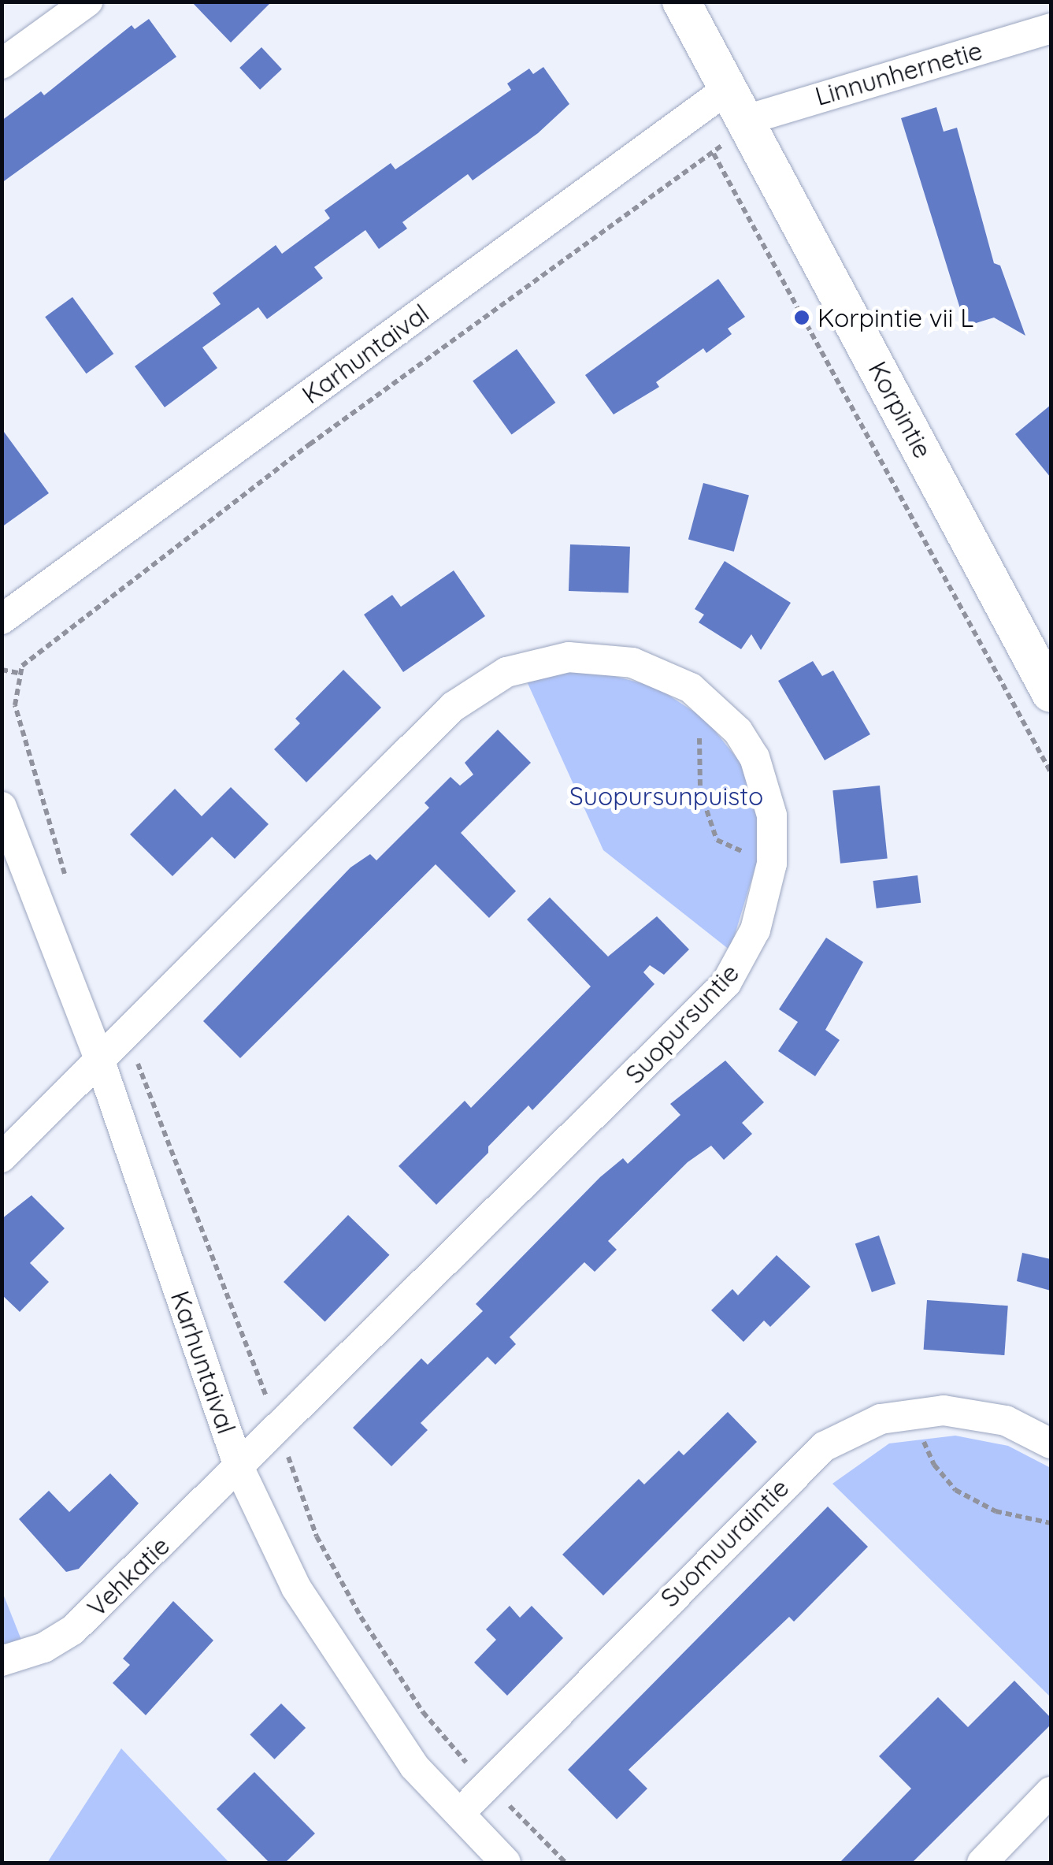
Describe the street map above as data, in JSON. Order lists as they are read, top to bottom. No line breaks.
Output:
{"streets":{"street":["Linnunhernetie","Karhuntaival","Korpintie","Suopursuntie","Suomuuraintie","Vehkatie"]},"crossings":[["Linnunhernetie","Korpintie"],["Karhuntaival","Korpintie"],["Karhuntaival","Suopursuntie"],["Karhuntaival","Suomuuraintie"],["Karhuntaival","Vehkatie"],["Suopursuntie","Vehkatie"]],"parks":["Suopursunpuisto"],"places":["Korpintie vii L"]}
